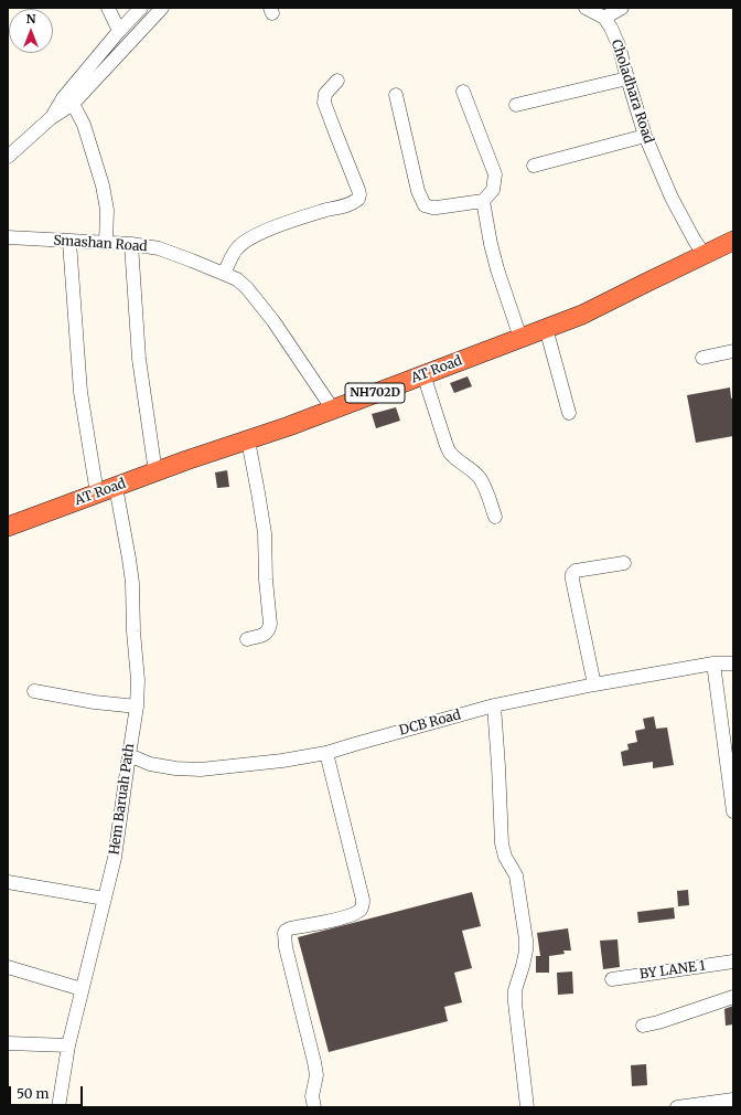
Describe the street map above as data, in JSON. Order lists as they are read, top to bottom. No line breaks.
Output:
{"streets":{"highway":["AT Road","NH702D"],"street":["Choladhara Road","Smashan Road","DCB Road","Hem Baruah Path","BY LANE 1"]},"crossings":[["Choladhara Road","AT Road"],["Smashan Road","AT Road"],["AT Road","Hem Baruah Path"],["DCB Road","Hem Baruah Path"]],"scale_bar":"50 m","north":"top"}
